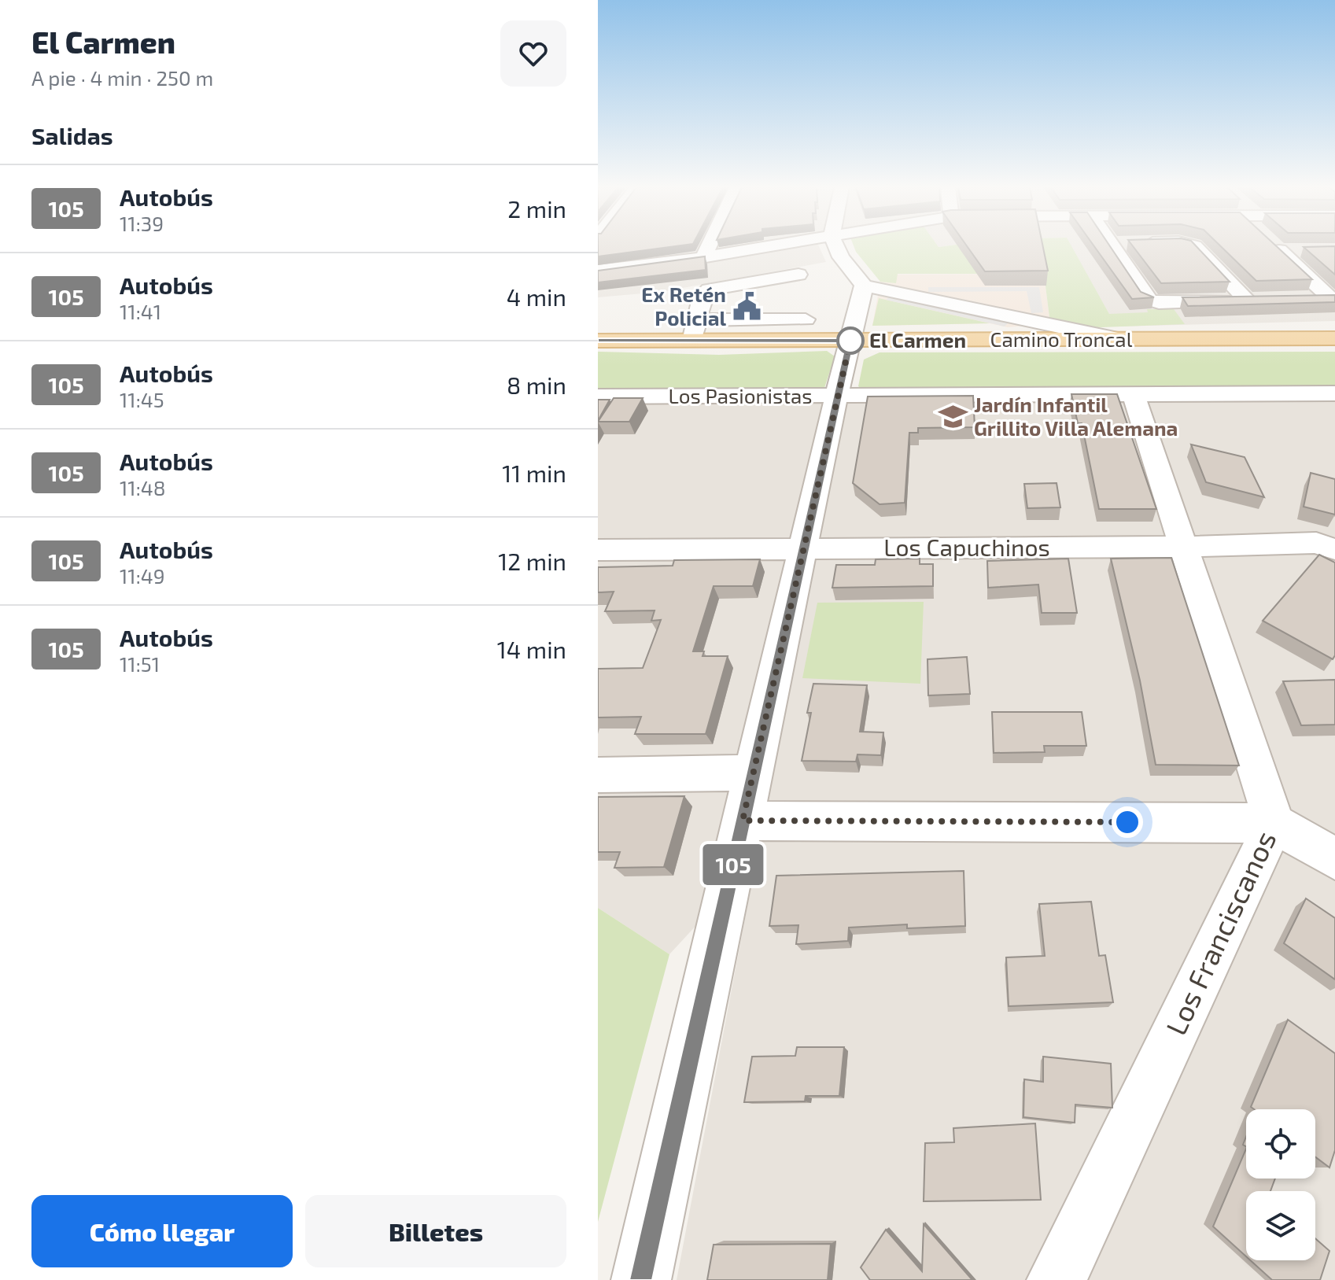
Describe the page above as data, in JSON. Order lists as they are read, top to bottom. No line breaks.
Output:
{"streets":{"main road":["Camino Troncal"],"street":["Los Pasionistas","Los Capuchinos","Los Franciscanos"]},"crossings":[["Los Pasionistas","Los Franciscanos"],["Los Capuchinos","Los Franciscanos"]],"places":{"public building":["Ex Retén Policial"],"other":["El Carmen"],"school or university":["Jardín Infantil Grillito Villa Alemana"]},"lines":["bus line 105"],"page":{"heading":[["El Carmen","A pie · 4 min · 250 m"],"Salidas"],"on_map":"105","list":[{"mark":"105","name":"Autobús","note":"11:39","value":"2 min"},{"mark":"105","name":"Autobús","note":"11:41","value":"4 min"},{"mark":"105","name":"Autobús","note":"11:45","value":"8 min"},{"mark":"105","name":"Autobús","note":"11:48","value":"11 min"},{"mark":"105","name":"Autobús","note":"11:49","value":"12 min"},{"mark":"105","name":"Autobús","note":"11:51","value":"14 min"}],"buttons":["Cómo llegar","Billetes"]}}
